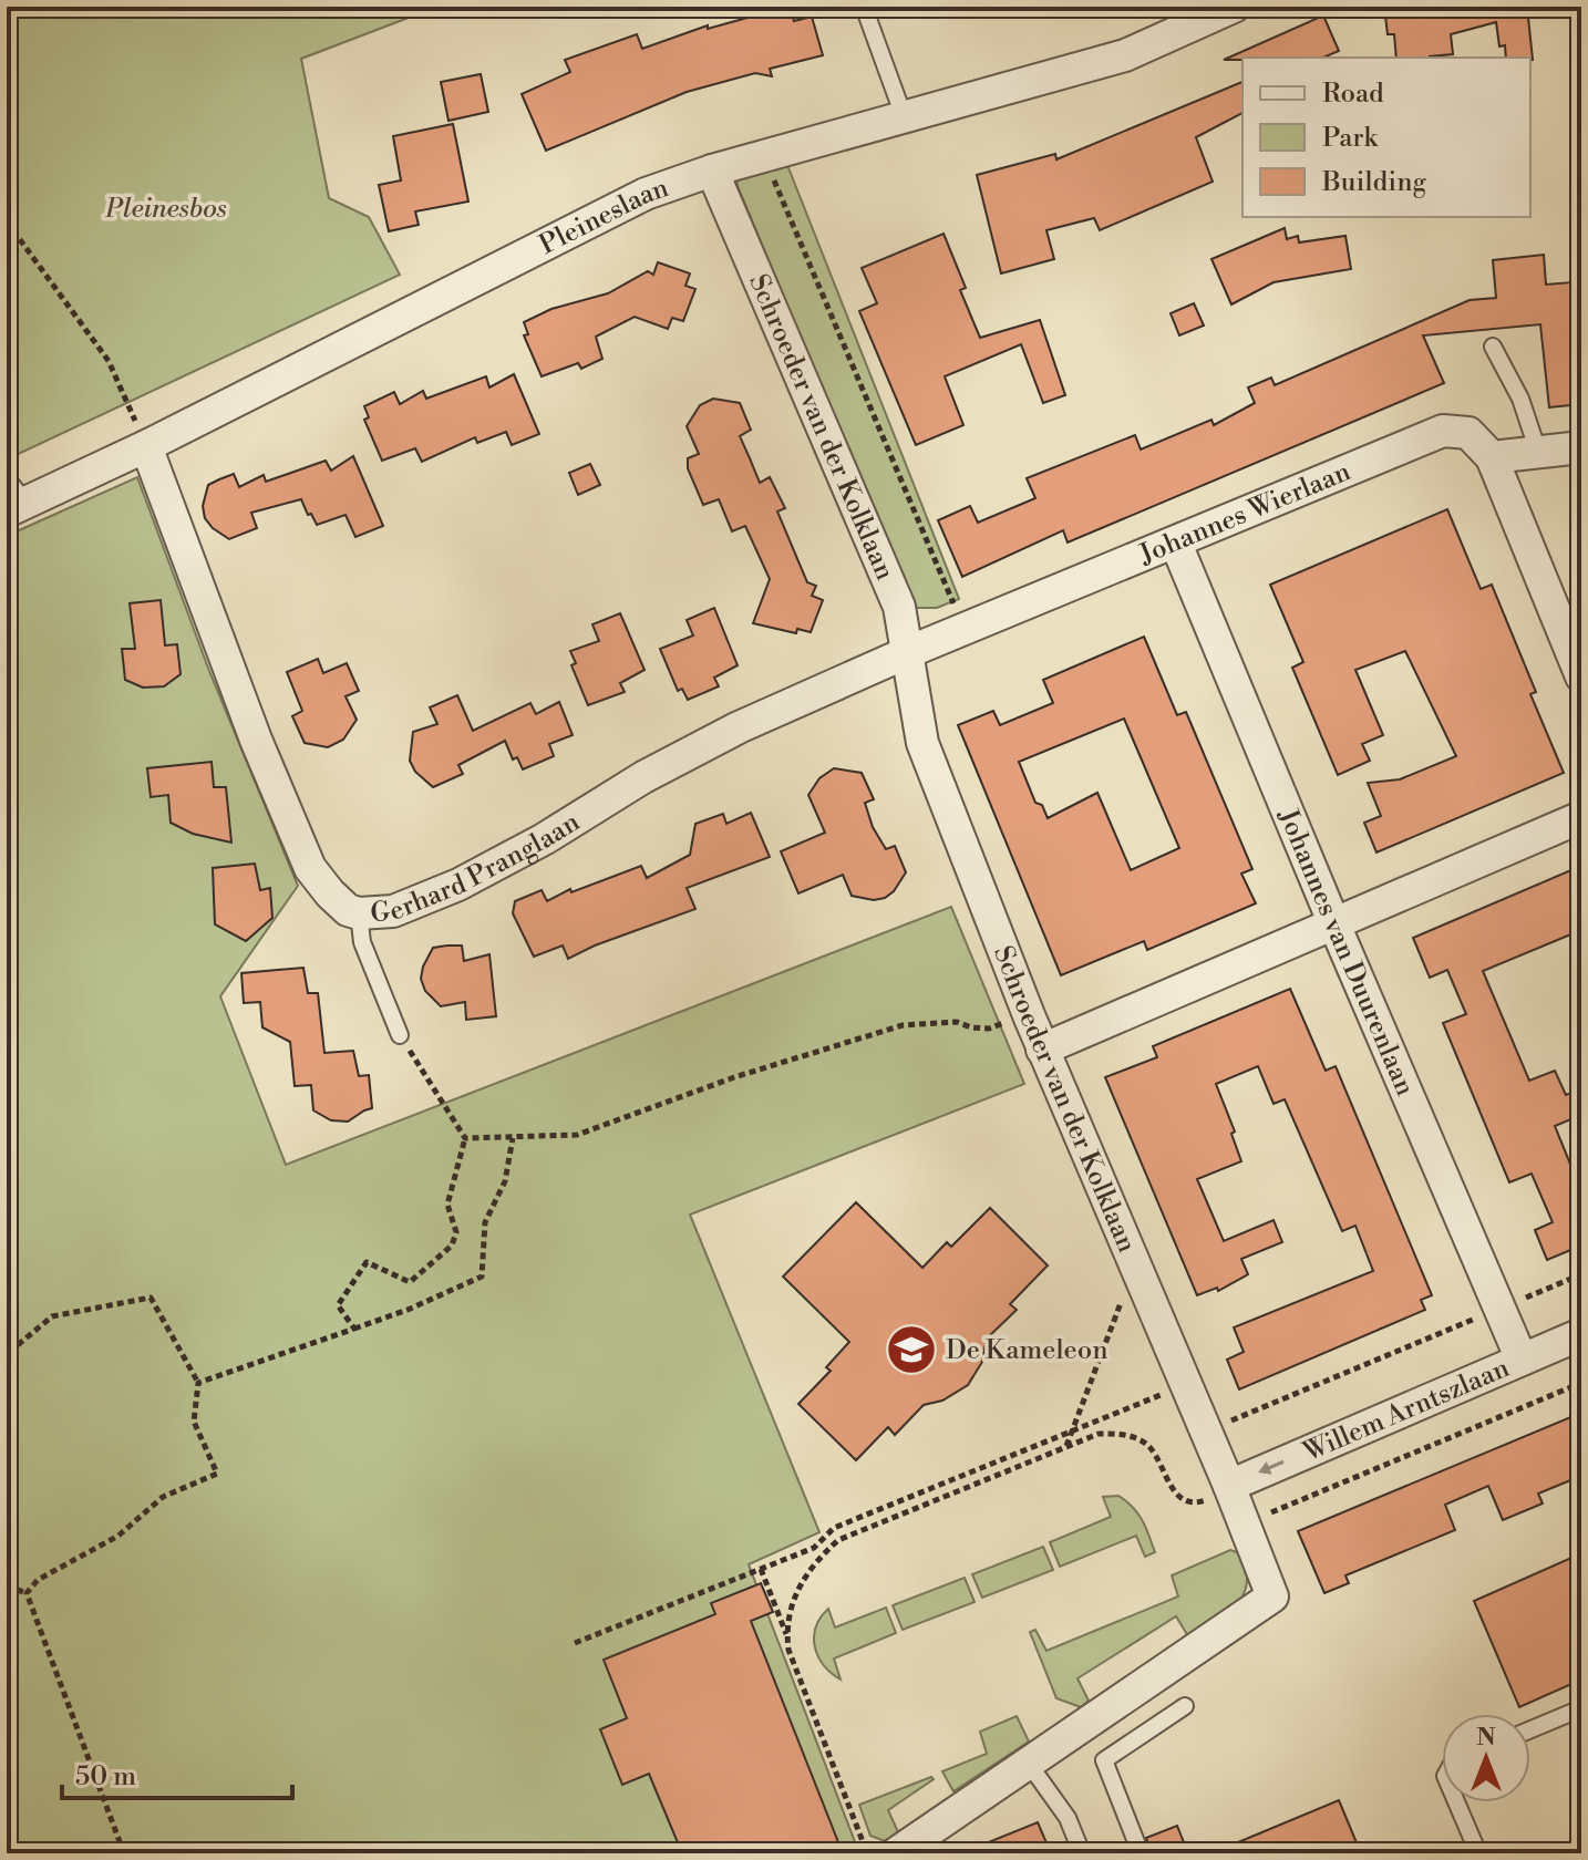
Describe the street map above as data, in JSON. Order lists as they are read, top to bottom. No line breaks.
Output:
{"streets":{"street":["Pleineslaan","Schroeder van der Kolklaan","Johannes Wierlaan","Gerhard Pranglaan","Johannes van Duurenlaan","Willem Arntszlaan"]},"crossings":[["Pleineslaan","Schroeder van der Kolklaan"],["Pleineslaan","Gerhard Pranglaan"],["Schroeder van der Kolklaan","Johannes Wierlaan"],["Schroeder van der Kolklaan","Gerhard Pranglaan"],["Schroeder van der Kolklaan","Willem Arntszlaan"],["Johannes Wierlaan","Gerhard Pranglaan"],["Johannes Wierlaan","Johannes van Duurenlaan"],["Johannes van Duurenlaan","Willem Arntszlaan"]],"one_way":["Willem Arntszlaan"],"parks":["Pleinesbos"],"places":{"school or university":["De Kameleon"]},"legend":["Road","Park","Building"],"scale_bar":"50 m","north":"top"}
